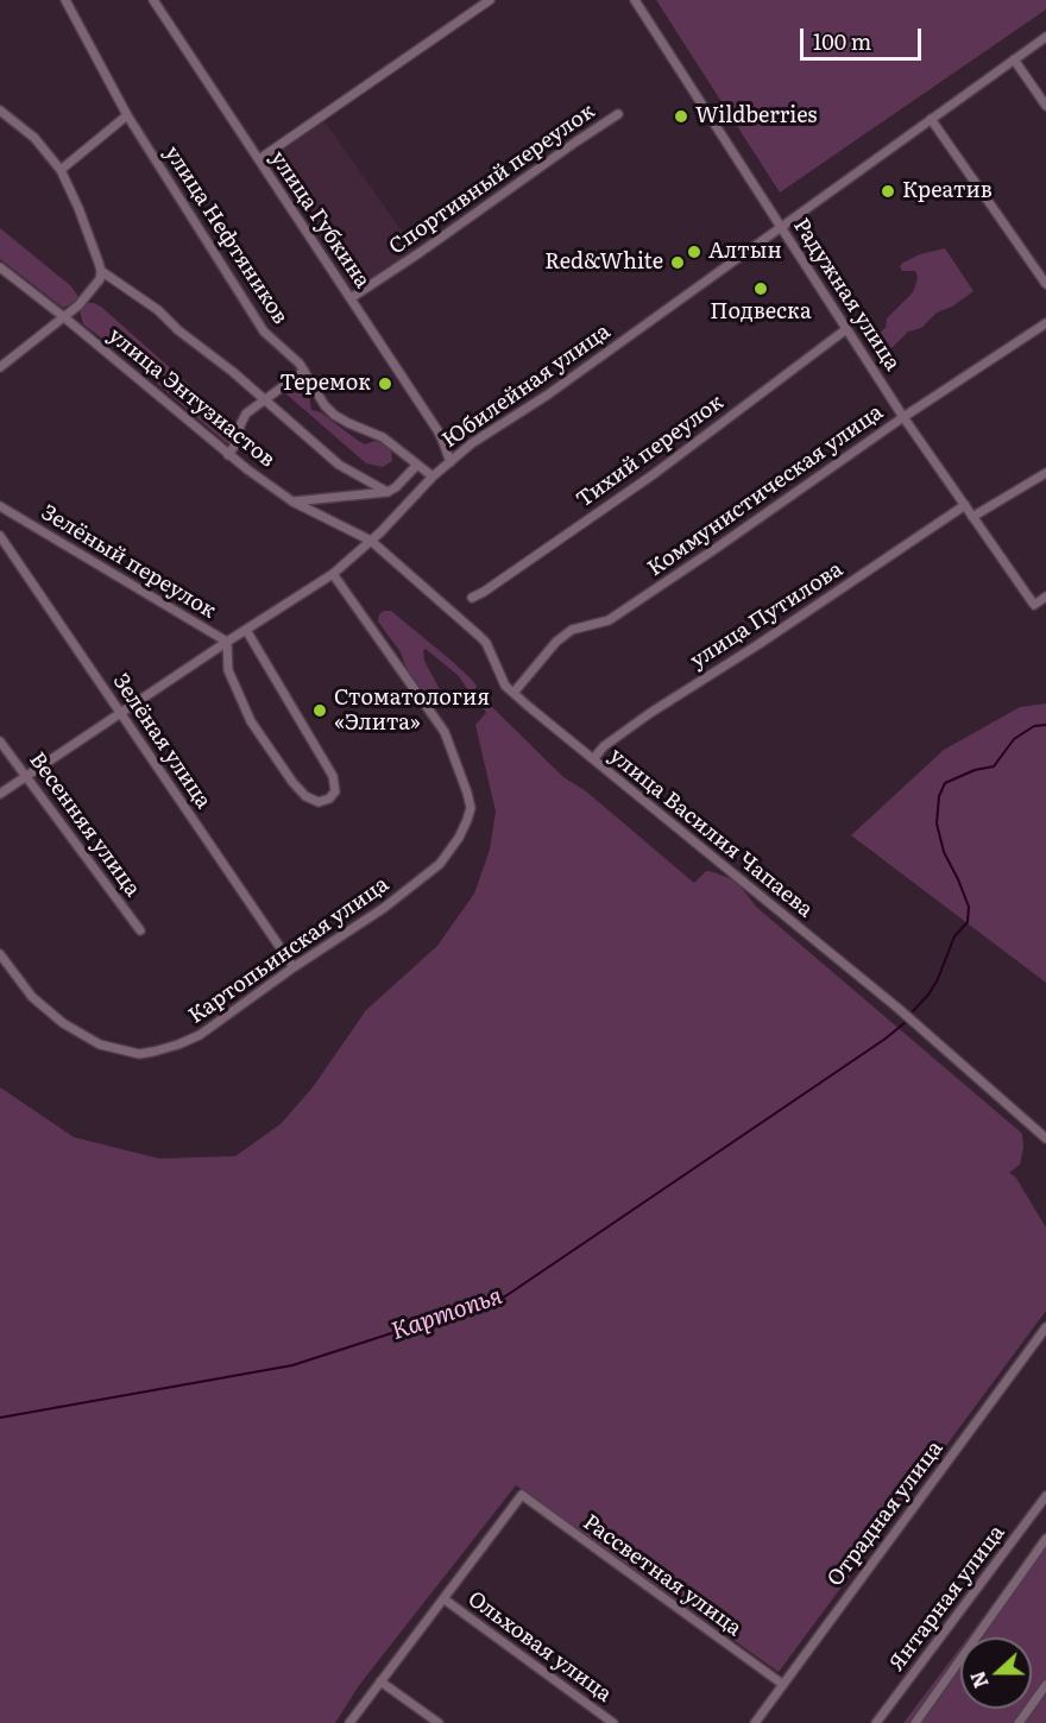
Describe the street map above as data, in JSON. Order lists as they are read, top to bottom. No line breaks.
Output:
{"streets":{"street":["Спортивный переулок","улица Губкина","улица Нефтяников","Радужная улица","Юбилейная улица","улица Энтузиастов","Тихий переулок","Коммунистическая улица","Зелёный переулок","улица Путилова","Зелёная улица","Весенняя улица","улица Василия Чапаева","Картопьинская улица","Отрадная улица","Рассветная улица","Янтарная улица","Ольховая улица"]},"crossings":[["Спортивный переулок","улица Губкина"],["улица Губкина","Юбилейная улица"],["улица Нефтяников","Юбилейная улица"],["Радужная улица","Юбилейная улица"],["Радужная улица","Тихий переулок"],["Радужная улица","Коммунистическая улица"],["Радужная улица","улица Путилова"],["Юбилейная улица","улица Энтузиастов"],["Юбилейная улица","Зелёный переулок"],["Юбилейная улица","Зелёная улица"],["Юбилейная улица","Весенняя улица"],["Юбилейная улица","улица Василия Чапаева"],["Юбилейная улица","Картопьинская улица"],["улица Энтузиастов","улица Василия Чапаева"],["Коммунистическая улица","улица Василия Чапаева"],["улица Путилова","улица Василия Чапаева"],["Зелёная улица","Картопьинская улица"],["Отрадная улица","Рассветная улица"],["Рассветная улица","Ольховая улица"]],"water":["Картопья"],"places":["Wildberries","Креатив","Алтын","Red&White","Подвеска","Теремок","Стоматология «Элита»"],"scale_bar":"100 m","north":"left"}
